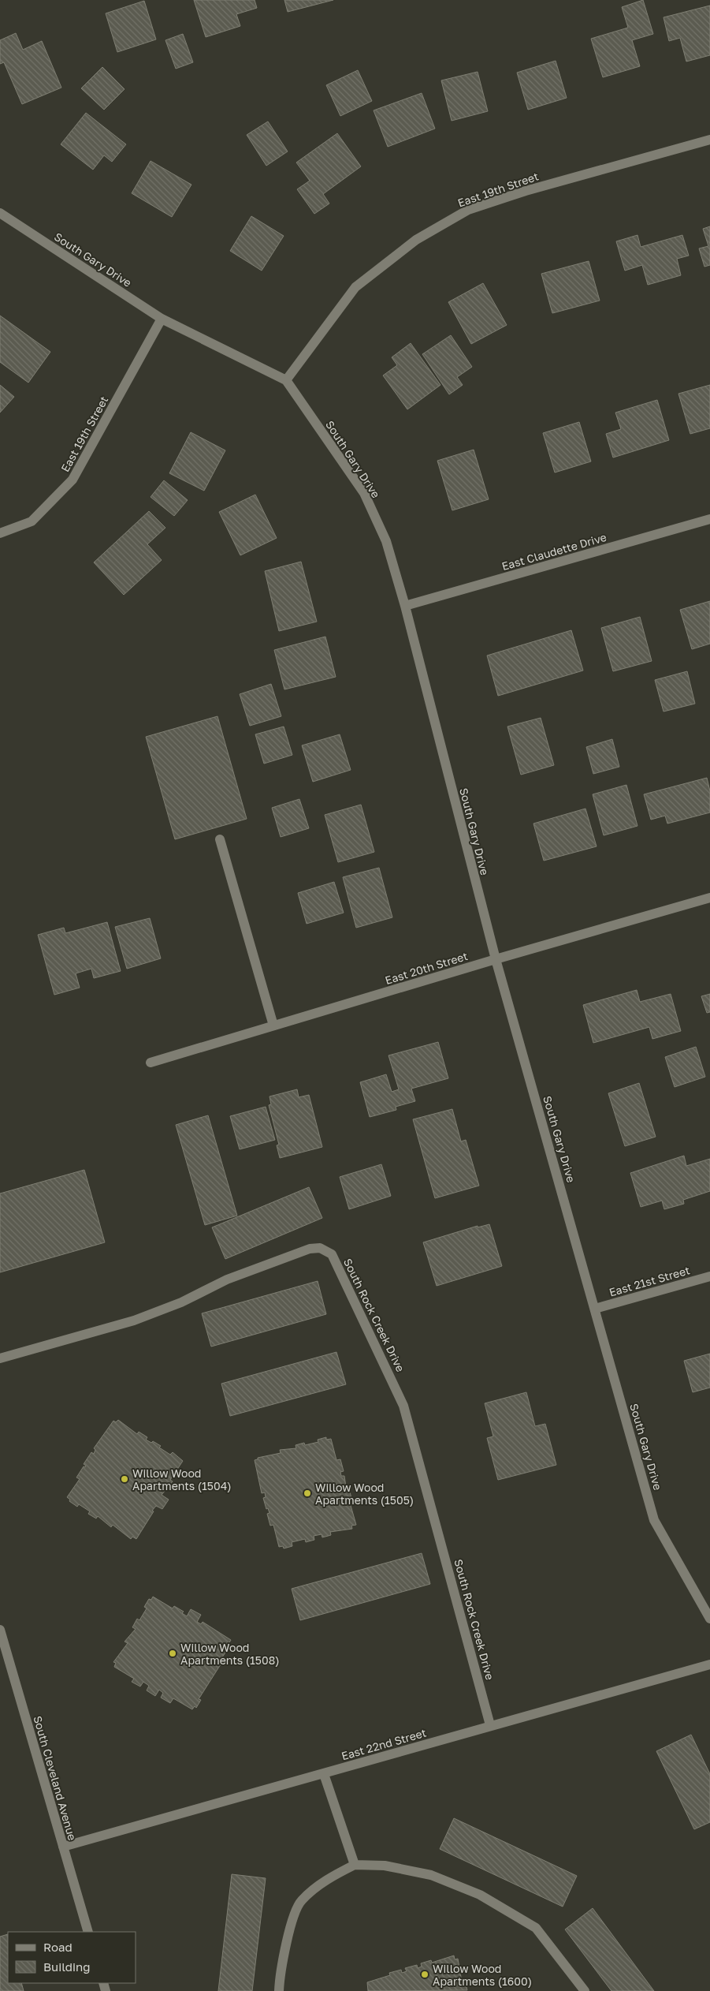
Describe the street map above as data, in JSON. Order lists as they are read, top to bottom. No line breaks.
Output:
{"streets":{"street":["East 19th Street","South Gary Drive","East Claudette Drive","East 20th Street","East 21st Street","South Rock Creek Drive","East 22nd Street","South Cleveland Avenue"]},"crossings":[["East 19th Street","South Gary Drive"],["South Gary Drive","East Claudette Drive"],["South Gary Drive","East 20th Street"],["South Gary Drive","East 21st Street"],["South Rock Creek Drive","East 22nd Street"],["East 22nd Street","South Cleveland Avenue"]],"places":["Willow Wood Apartments (1504)","Willow Wood Apartments (1505)","Willow Wood Apartments (1508)","Willow Wood Apartments (1600)"],"legend":["Road","Building"]}
